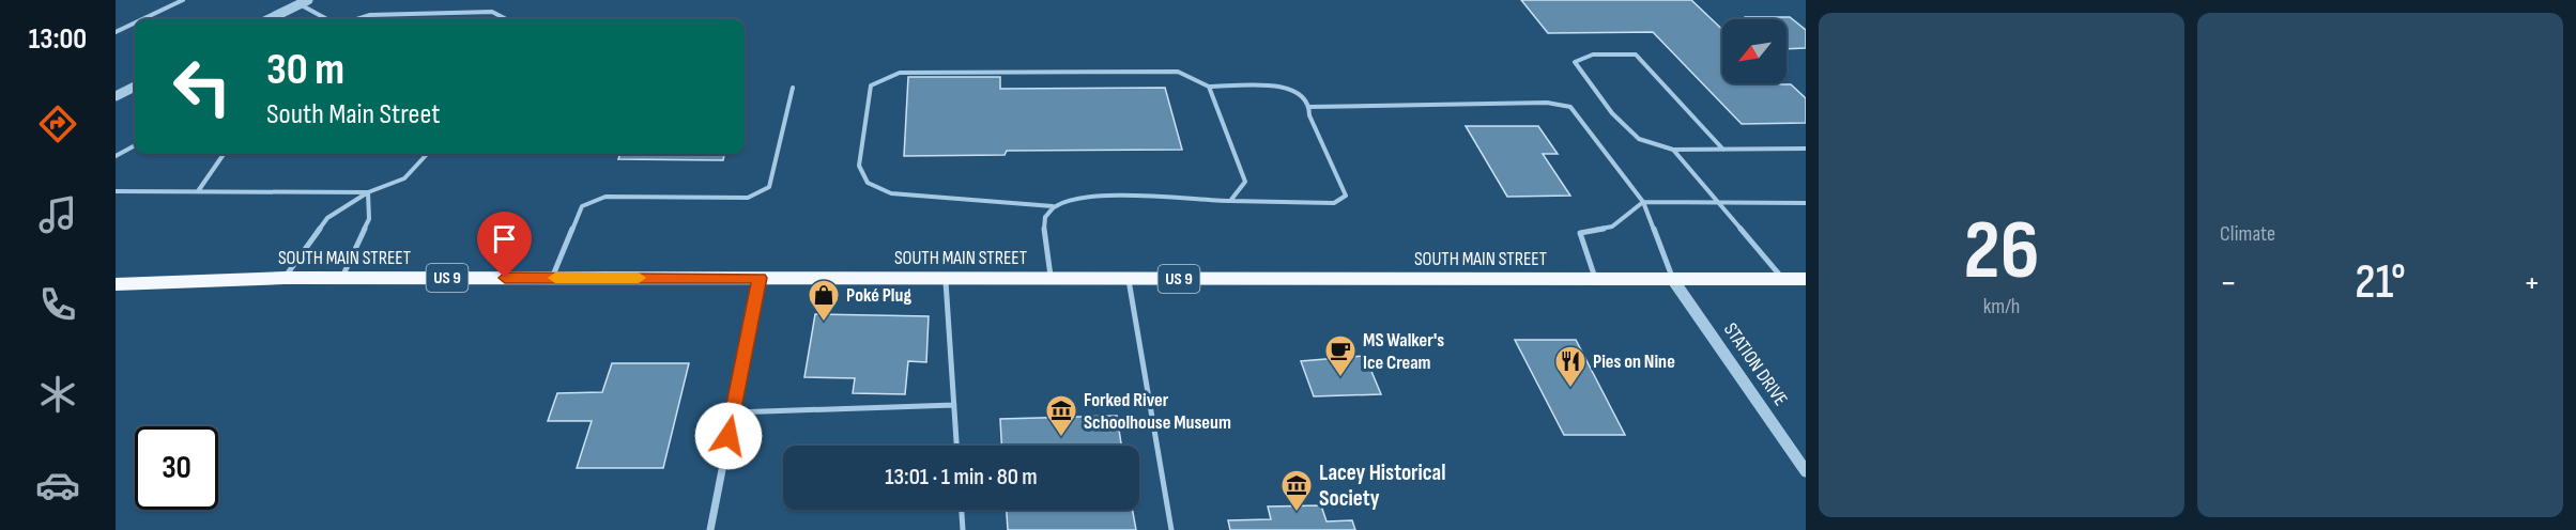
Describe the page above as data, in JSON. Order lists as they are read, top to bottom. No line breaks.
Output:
{"streets":{"highway":["SOUTH MAIN STREET","US 9"],"street":["STATION DRIVE"]},"crossings":[["SOUTH MAIN STREET","STATION DRIVE"]],"places":{"shop":["Poké Plug"],"cafe":["MS Walker's Ice Cream"],"restaurant":["Pies on Nine"],"museum":["Forked River Schoolhouse Museum","Lacey Historical Society"]},"north":"bottom left","page":{"tabs":"13:00","tile":[["26","km/h"],"Climate"],"turn":["30 m","South Main Street"],"heat":["−","21°","+"],"limit":"30","trip":"13:01 · 1 min · 80 m"}}
